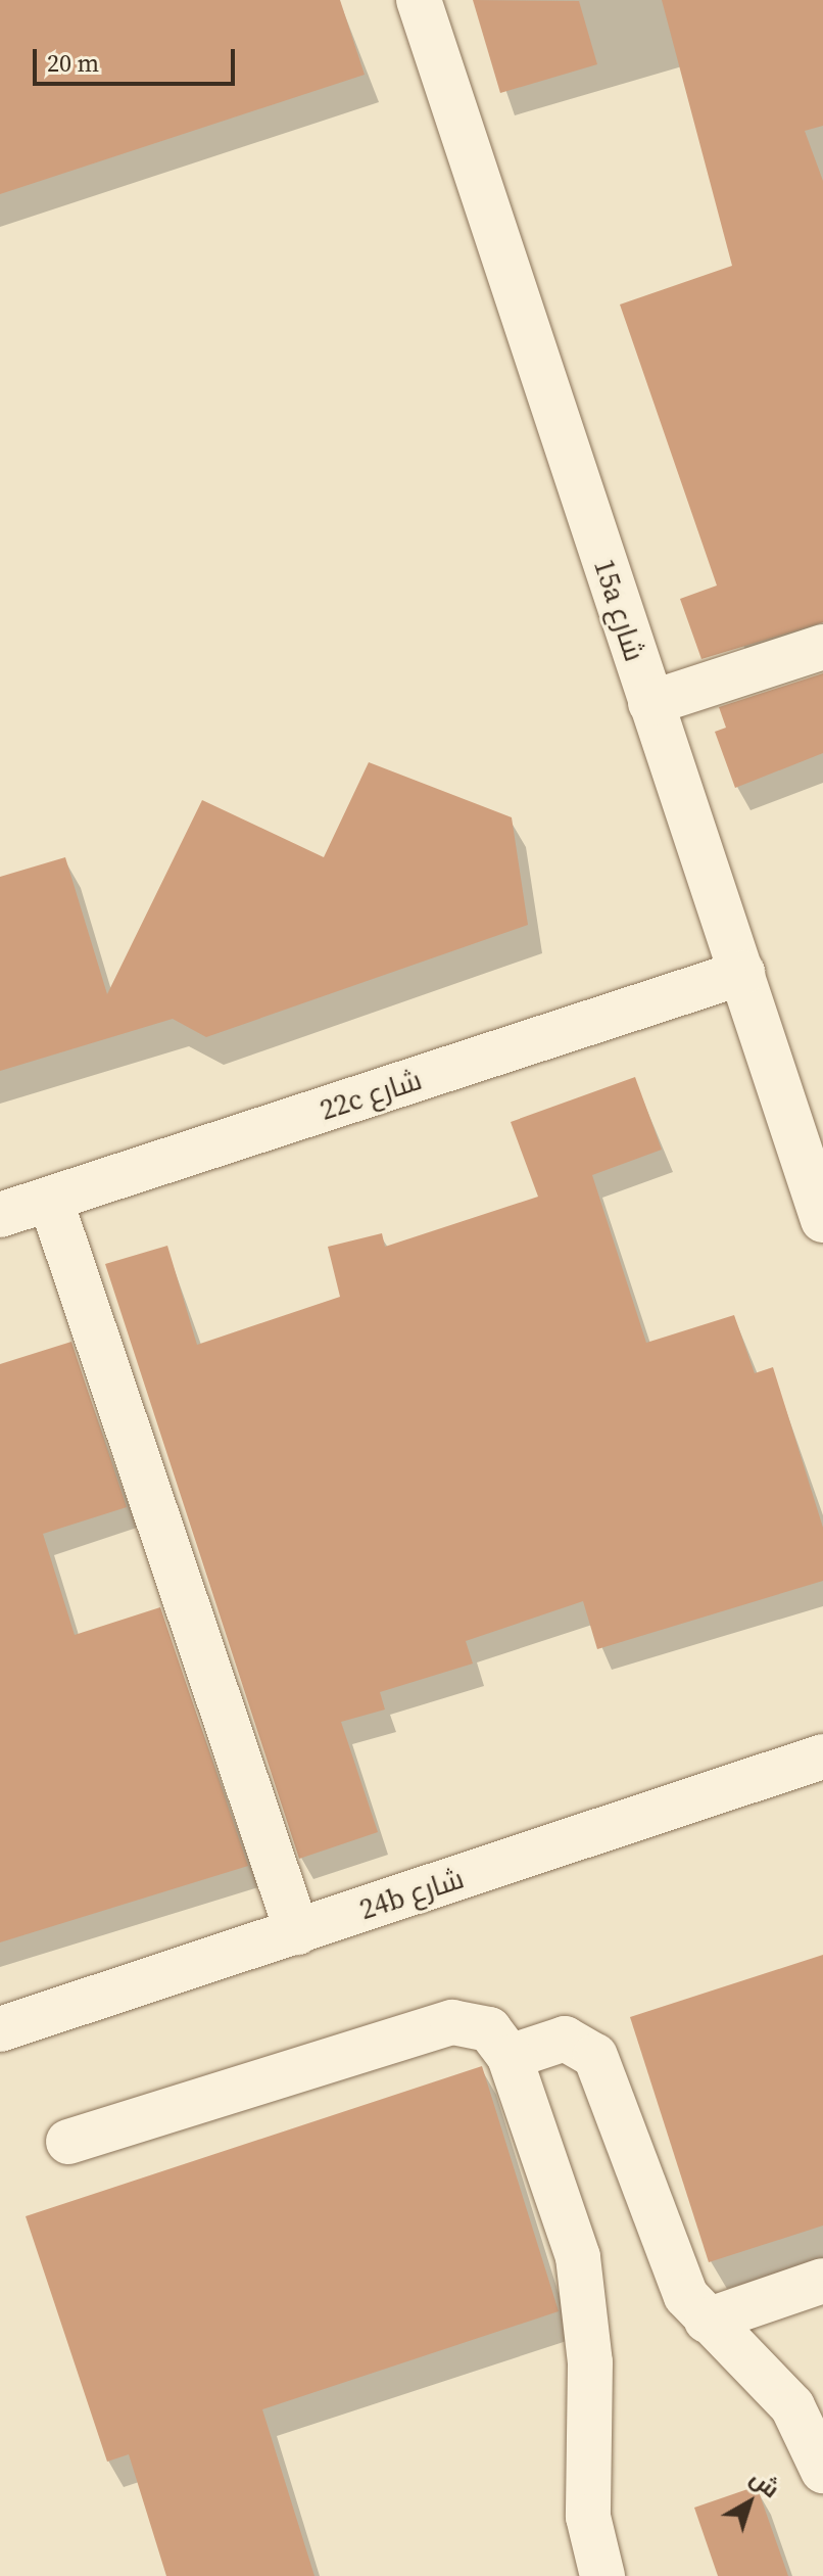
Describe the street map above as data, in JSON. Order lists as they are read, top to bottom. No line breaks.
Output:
{"streets":{"street":["15a شارع","22c شارع","24b شارع"]},"crossings":[["15a شارع","22c شارع"]],"scale_bar":"20 m","north":"top right"}
